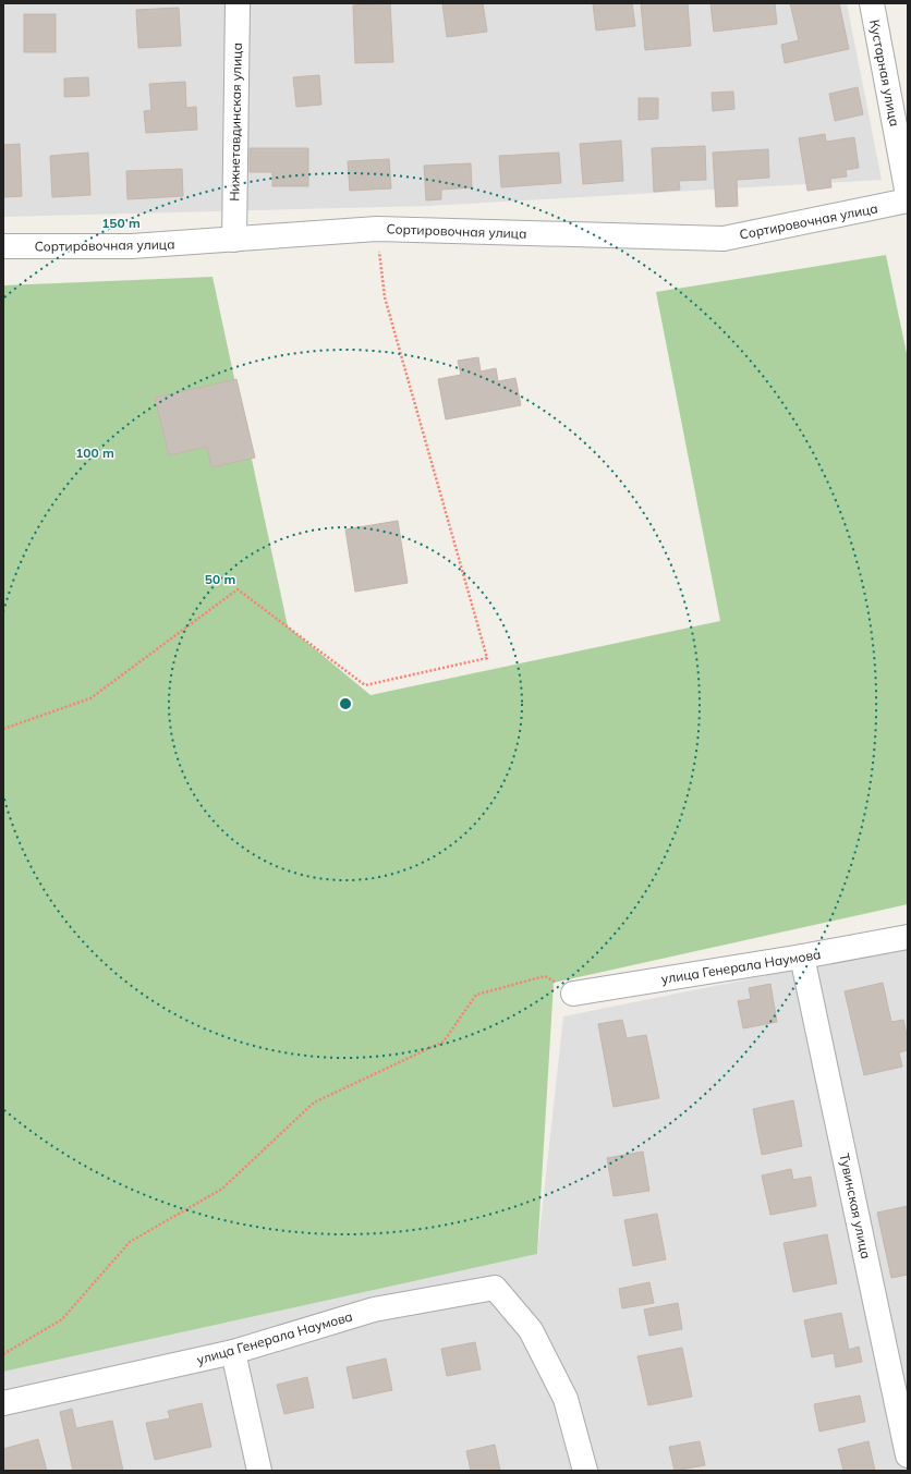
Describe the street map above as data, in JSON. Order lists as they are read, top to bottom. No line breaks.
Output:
{"streets":{"street":["Кустарная улица","Нижнетавдинская улица","Сортировочная улица","улица Генерала Наумова","Тувинская улица"]},"crossings":[["Нижнетавдинская улица","Сортировочная улица"],["улица Генерала Наумова","Тувинская улица"]],"rings":["150 m","100 m","50 m"]}
